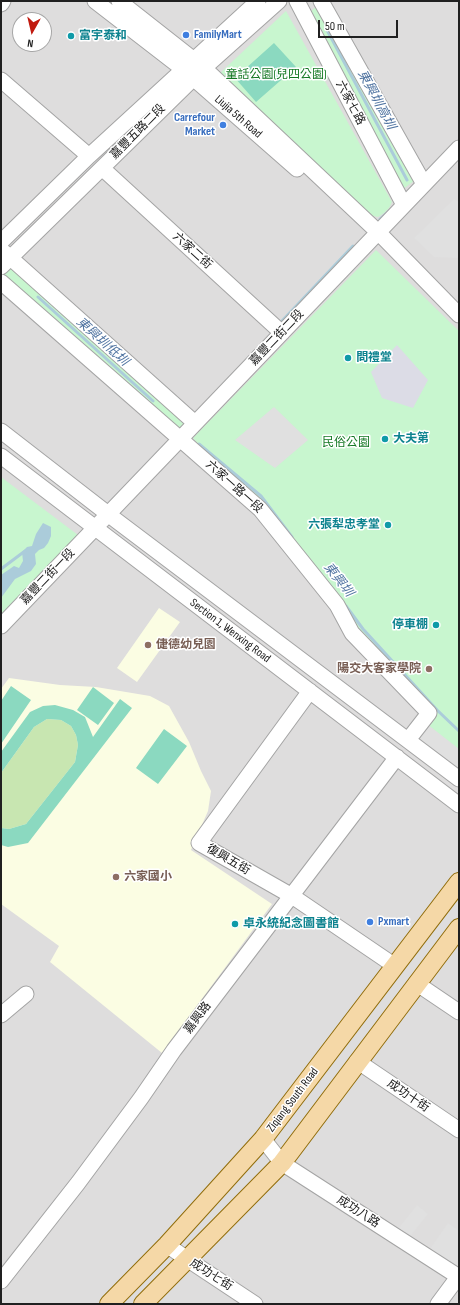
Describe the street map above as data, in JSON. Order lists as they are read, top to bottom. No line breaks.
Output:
{"streets":{"main road":["Ziqiang South Road"],"street":["六家七路","Liujia 5th Road","嘉豐五路二段","六家二街","嘉豐二街二段","六家一路一段","嘉豐二街一段","Section 1, Wenxing Road","復興五街","嘉興路","成功十街","成功八路","成功七街"]},"crossings":[["六家七路","嘉豐二街二段"],["Liujia 5th Road","嘉豐五路二段"],["Liujia 5th Road","嘉豐二街二段"],["嘉豐五路二段","六家二街"],["六家二街","嘉豐二街二段"],["嘉豐二街二段","六家一路一段"],["嘉豐二街二段","嘉豐二街一段"],["嘉豐二街二段","Section 1, Wenxing Road"],["六家一路一段","Section 1, Wenxing Road"],["嘉豐二街一段","Section 1, Wenxing Road"],["Section 1, Wenxing Road","復興五街"],["Section 1, Wenxing Road","嘉興路"],["復興五街","嘉興路"],["復興五街","Ziqiang South Road"],["Ziqiang South Road","成功八路"],["Ziqiang South Road","成功七街"]],"water":["東興圳高圳","東興圳低圳","東興圳"],"parks":["童話公園(兒四公園)","民俗公園"],"places":["FamilyMart","富宇泰和","Carrefour Market","問禮堂","大夫第","六張犁忠孝堂","停車棚","倢德幼兒園","陽交大客家學院","六家國小","Pxmart","卓永統紀念圖書館"],"scale_bar":"50 m","north":"bottom"}
